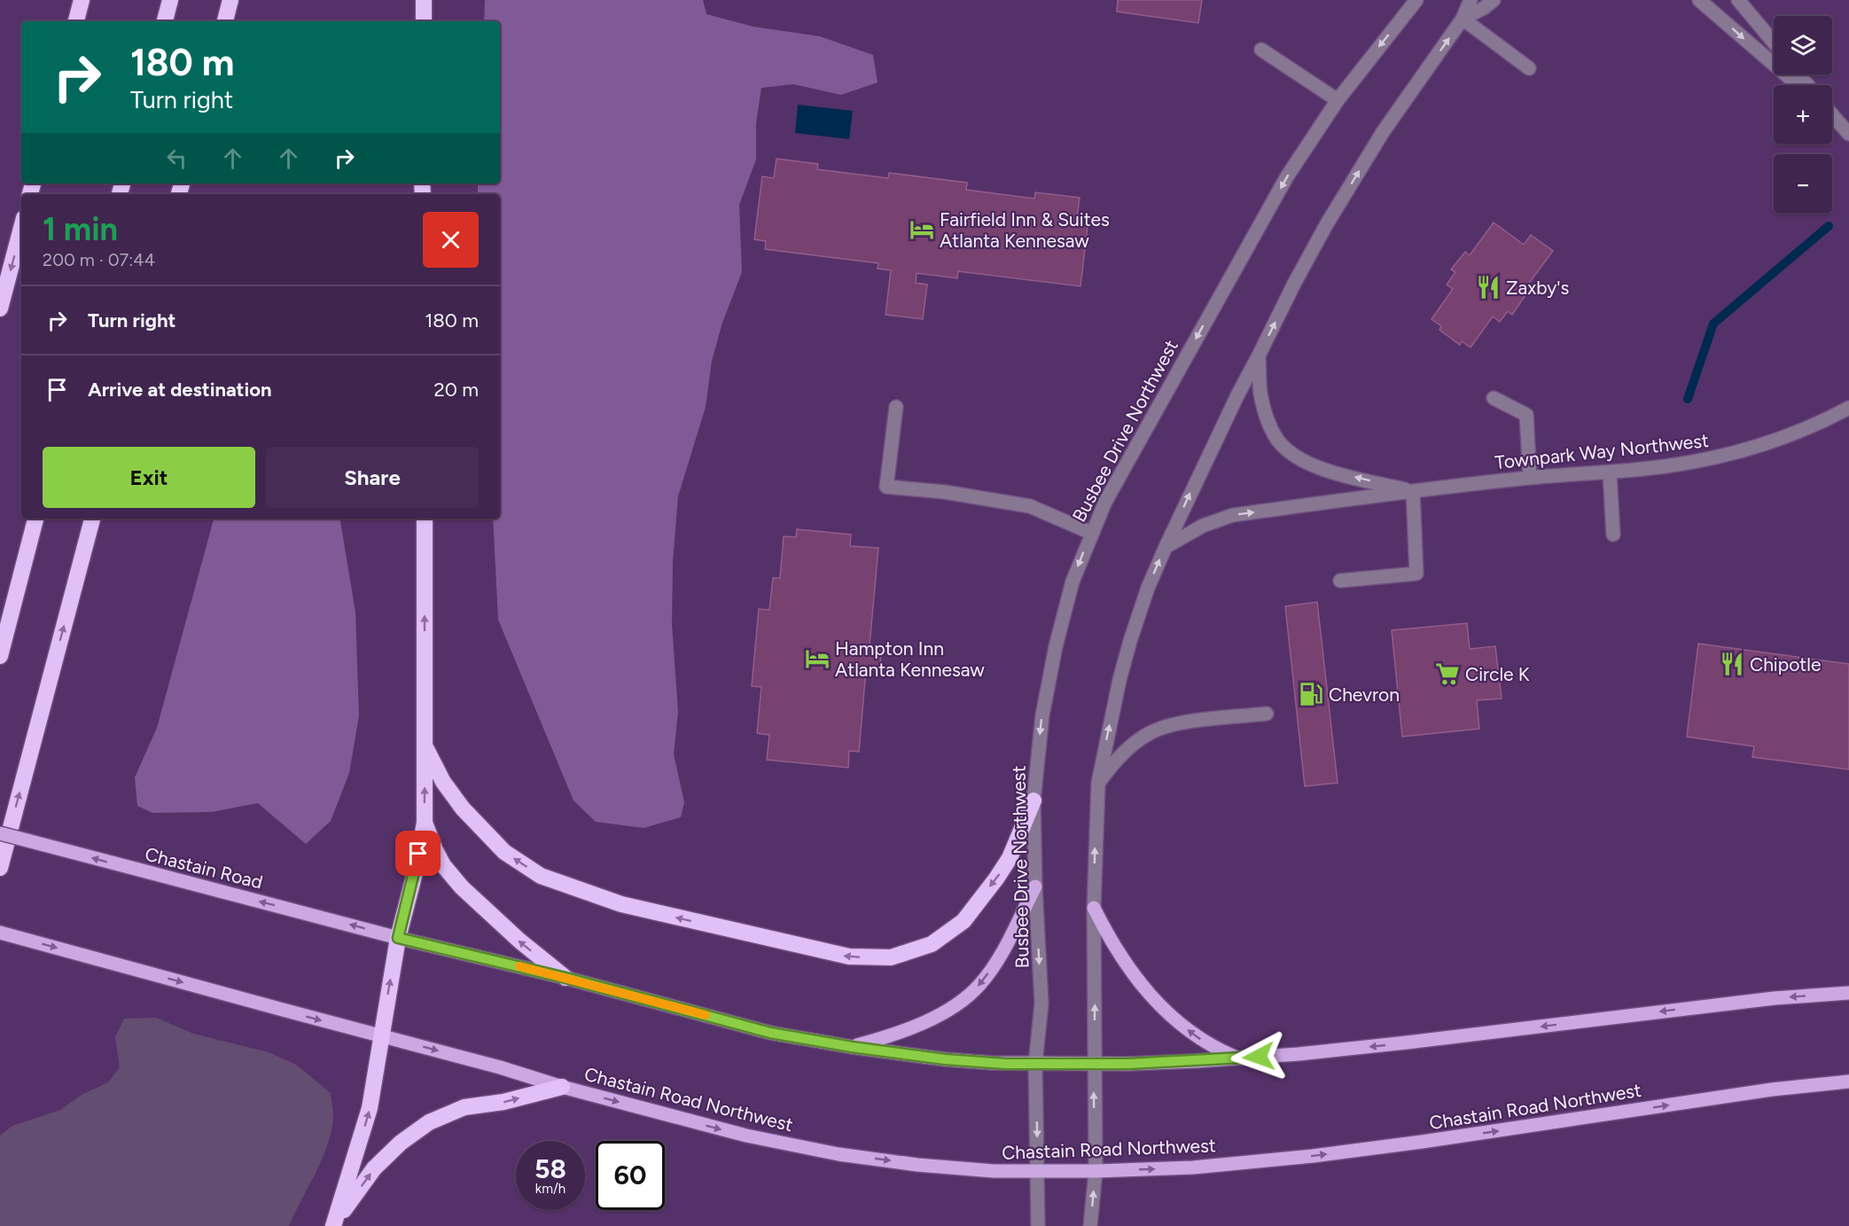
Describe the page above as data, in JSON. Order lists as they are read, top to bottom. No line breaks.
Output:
{"streets":{"main road":["Chastain Road","Chastain Road Northwest"],"street":["Busbee Drive Northwest","Townpark Way Northwest"]},"crossings":[["Busbee Drive Northwest","Chastain Road Northwest"]],"places":{"hotel":["Fairfield Inn & Suites Atlanta Kennesaw","Hampton Inn Atlanta Kennesaw"],"restaurant":["Zaxby's","Chipotle"],"supermarket":["Circle K"],"fuel station":["Chevron"]},"page":{"map_buttons":["+","−"],"turn":["180 m","Turn right"],"heading":["1 min","200 m · 07:44"],"list":[{"name":"Turn right","value":"180 m"},{"name":"Arrive at destination","value":"20 m"}],"buttons":["Exit","Share"],"speed":"58 km/h","limit":"60"}}
